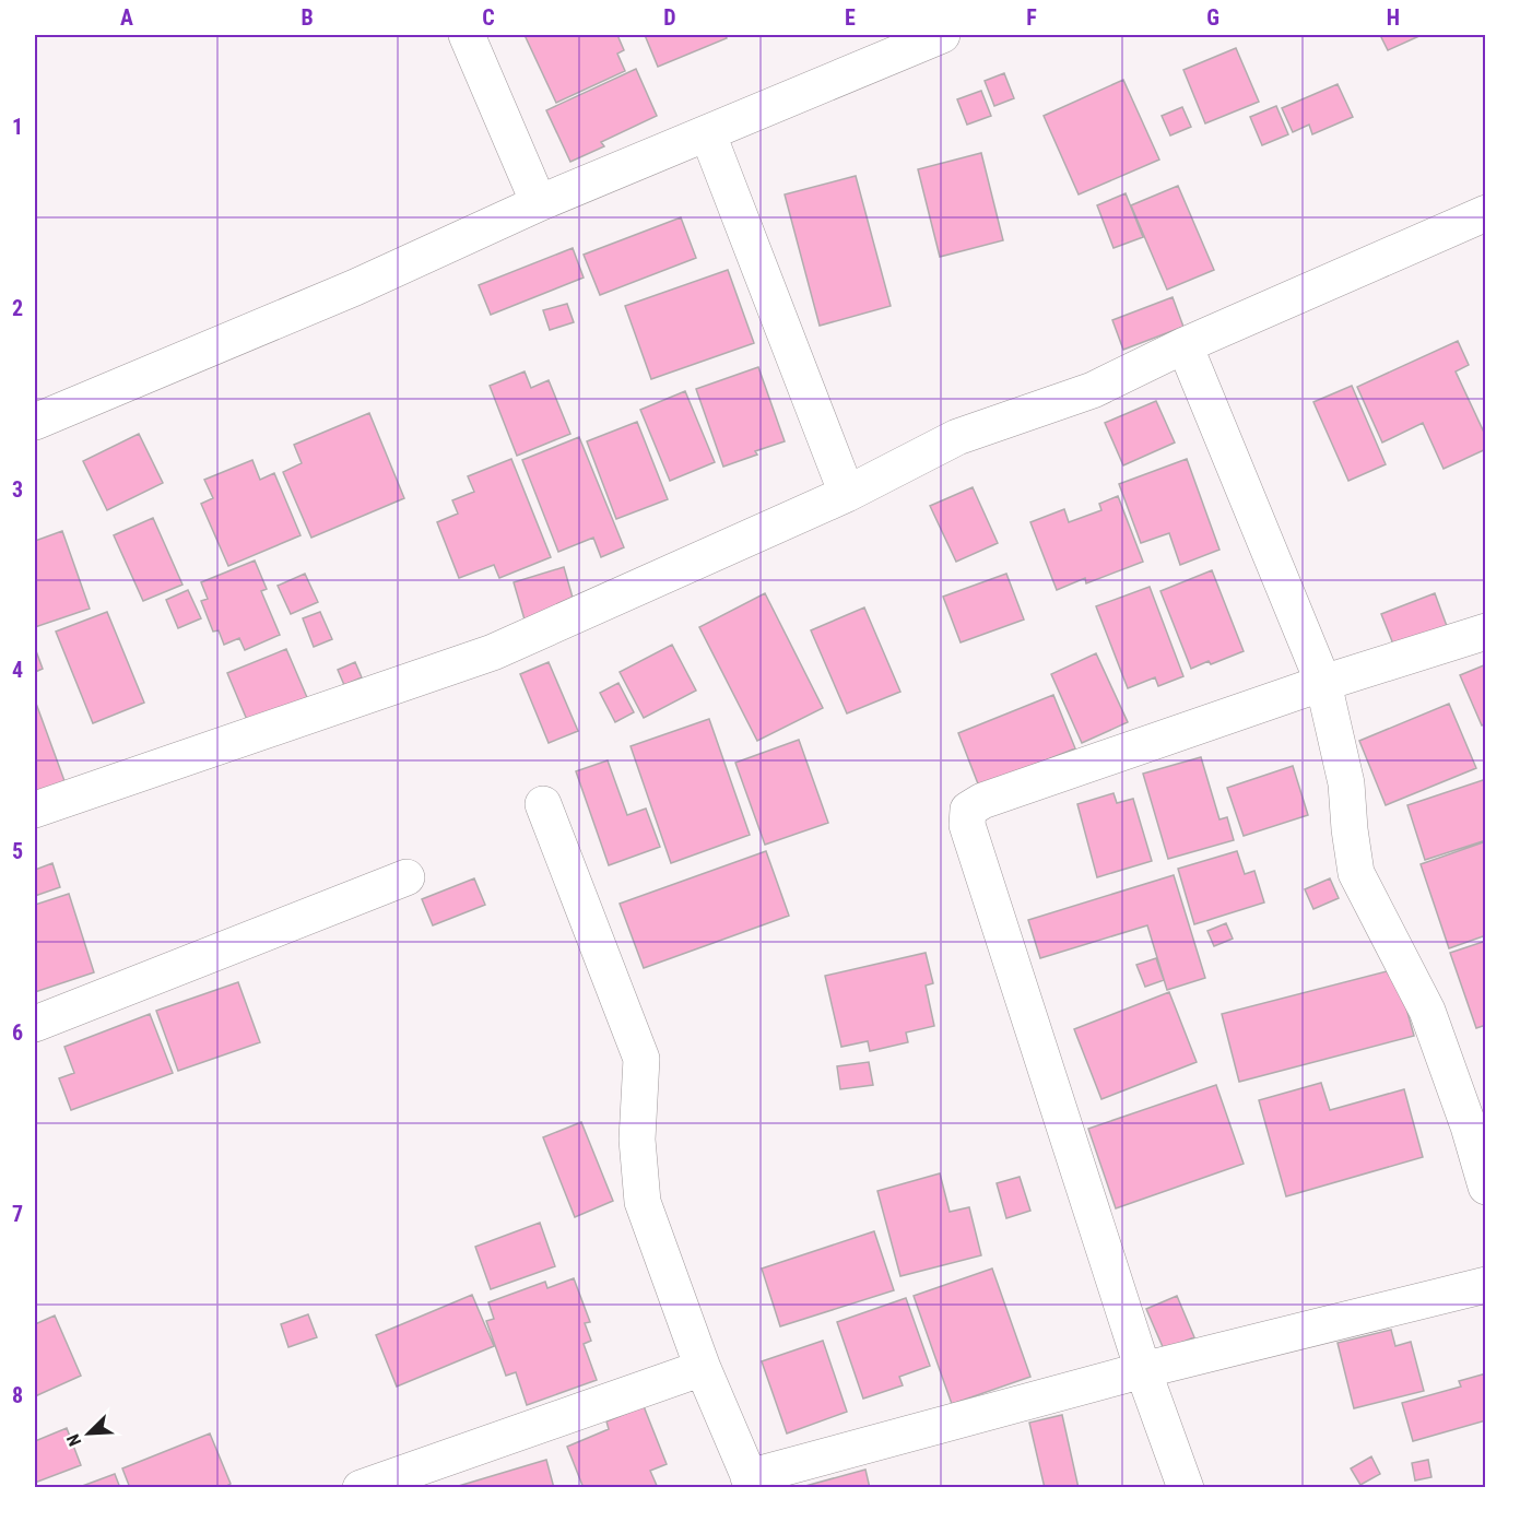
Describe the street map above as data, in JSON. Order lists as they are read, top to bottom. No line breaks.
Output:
{"north":"bottom left","grid":{"columns":["A","B","C","D","E","F","G","H"],"rows":["1","2","3","4","5","6","7","8"]}}
